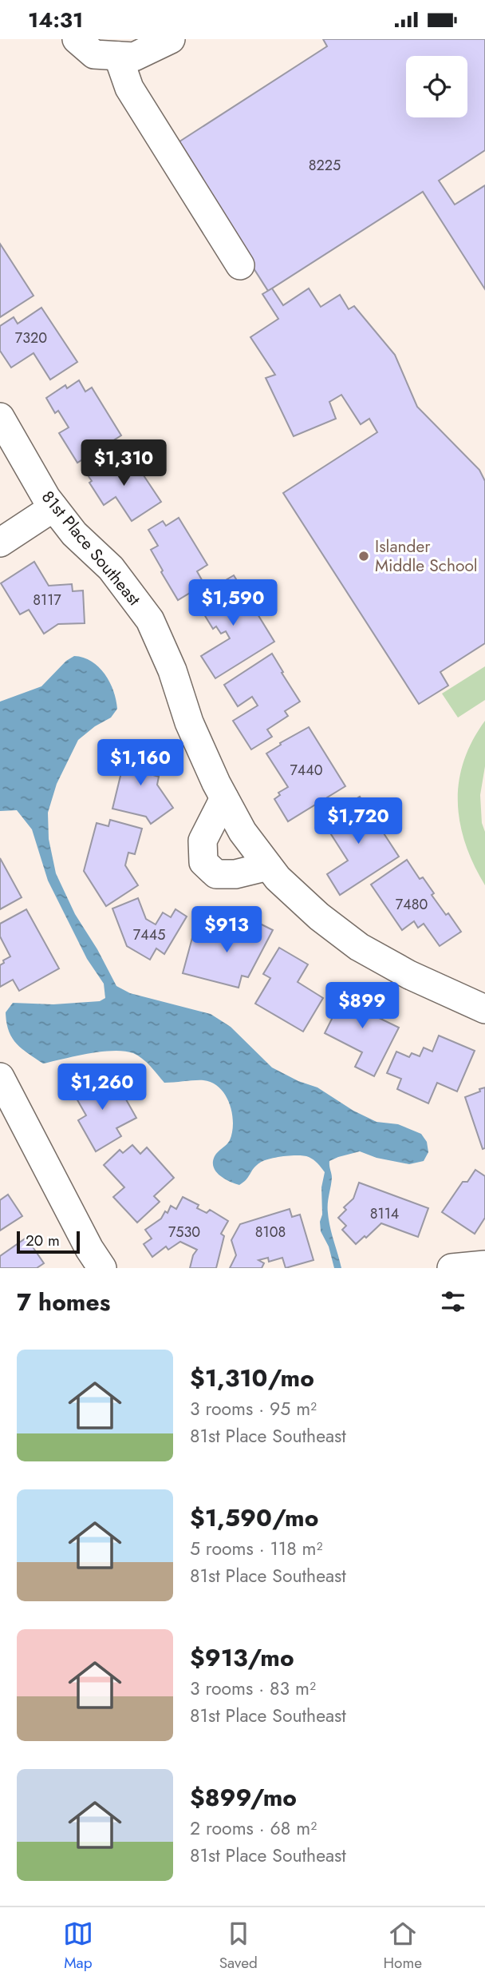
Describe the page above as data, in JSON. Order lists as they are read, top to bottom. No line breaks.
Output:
{"streets":{"street":["81st Place Southeast"]},"places":["Islander Middle School"],"house_numbers":["8225","7320","8117","7440","7480","7445","8114","7530","8108"],"scale_bar":"20 m","page":{"status":"14:31","price":["$1,310","$1,590","$1,160","$1,720","$913","$899","$1,260"],"scale":"20 m","heading":"7 homes","list":[{"name":"$1,310/mo","note":"3 rooms · 95 m² · 81st Place Southeast"},{"name":"$1,590/mo","note":"5 rooms · 118 m² · 81st Place Southeast"},{"name":"$913/mo","note":"3 rooms · 83 m² · 81st Place Southeast"},{"name":"$899/mo","note":"2 rooms · 68 m² · 81st Place Southeast"}],"tabs":["Map","Saved","Home"]}}
